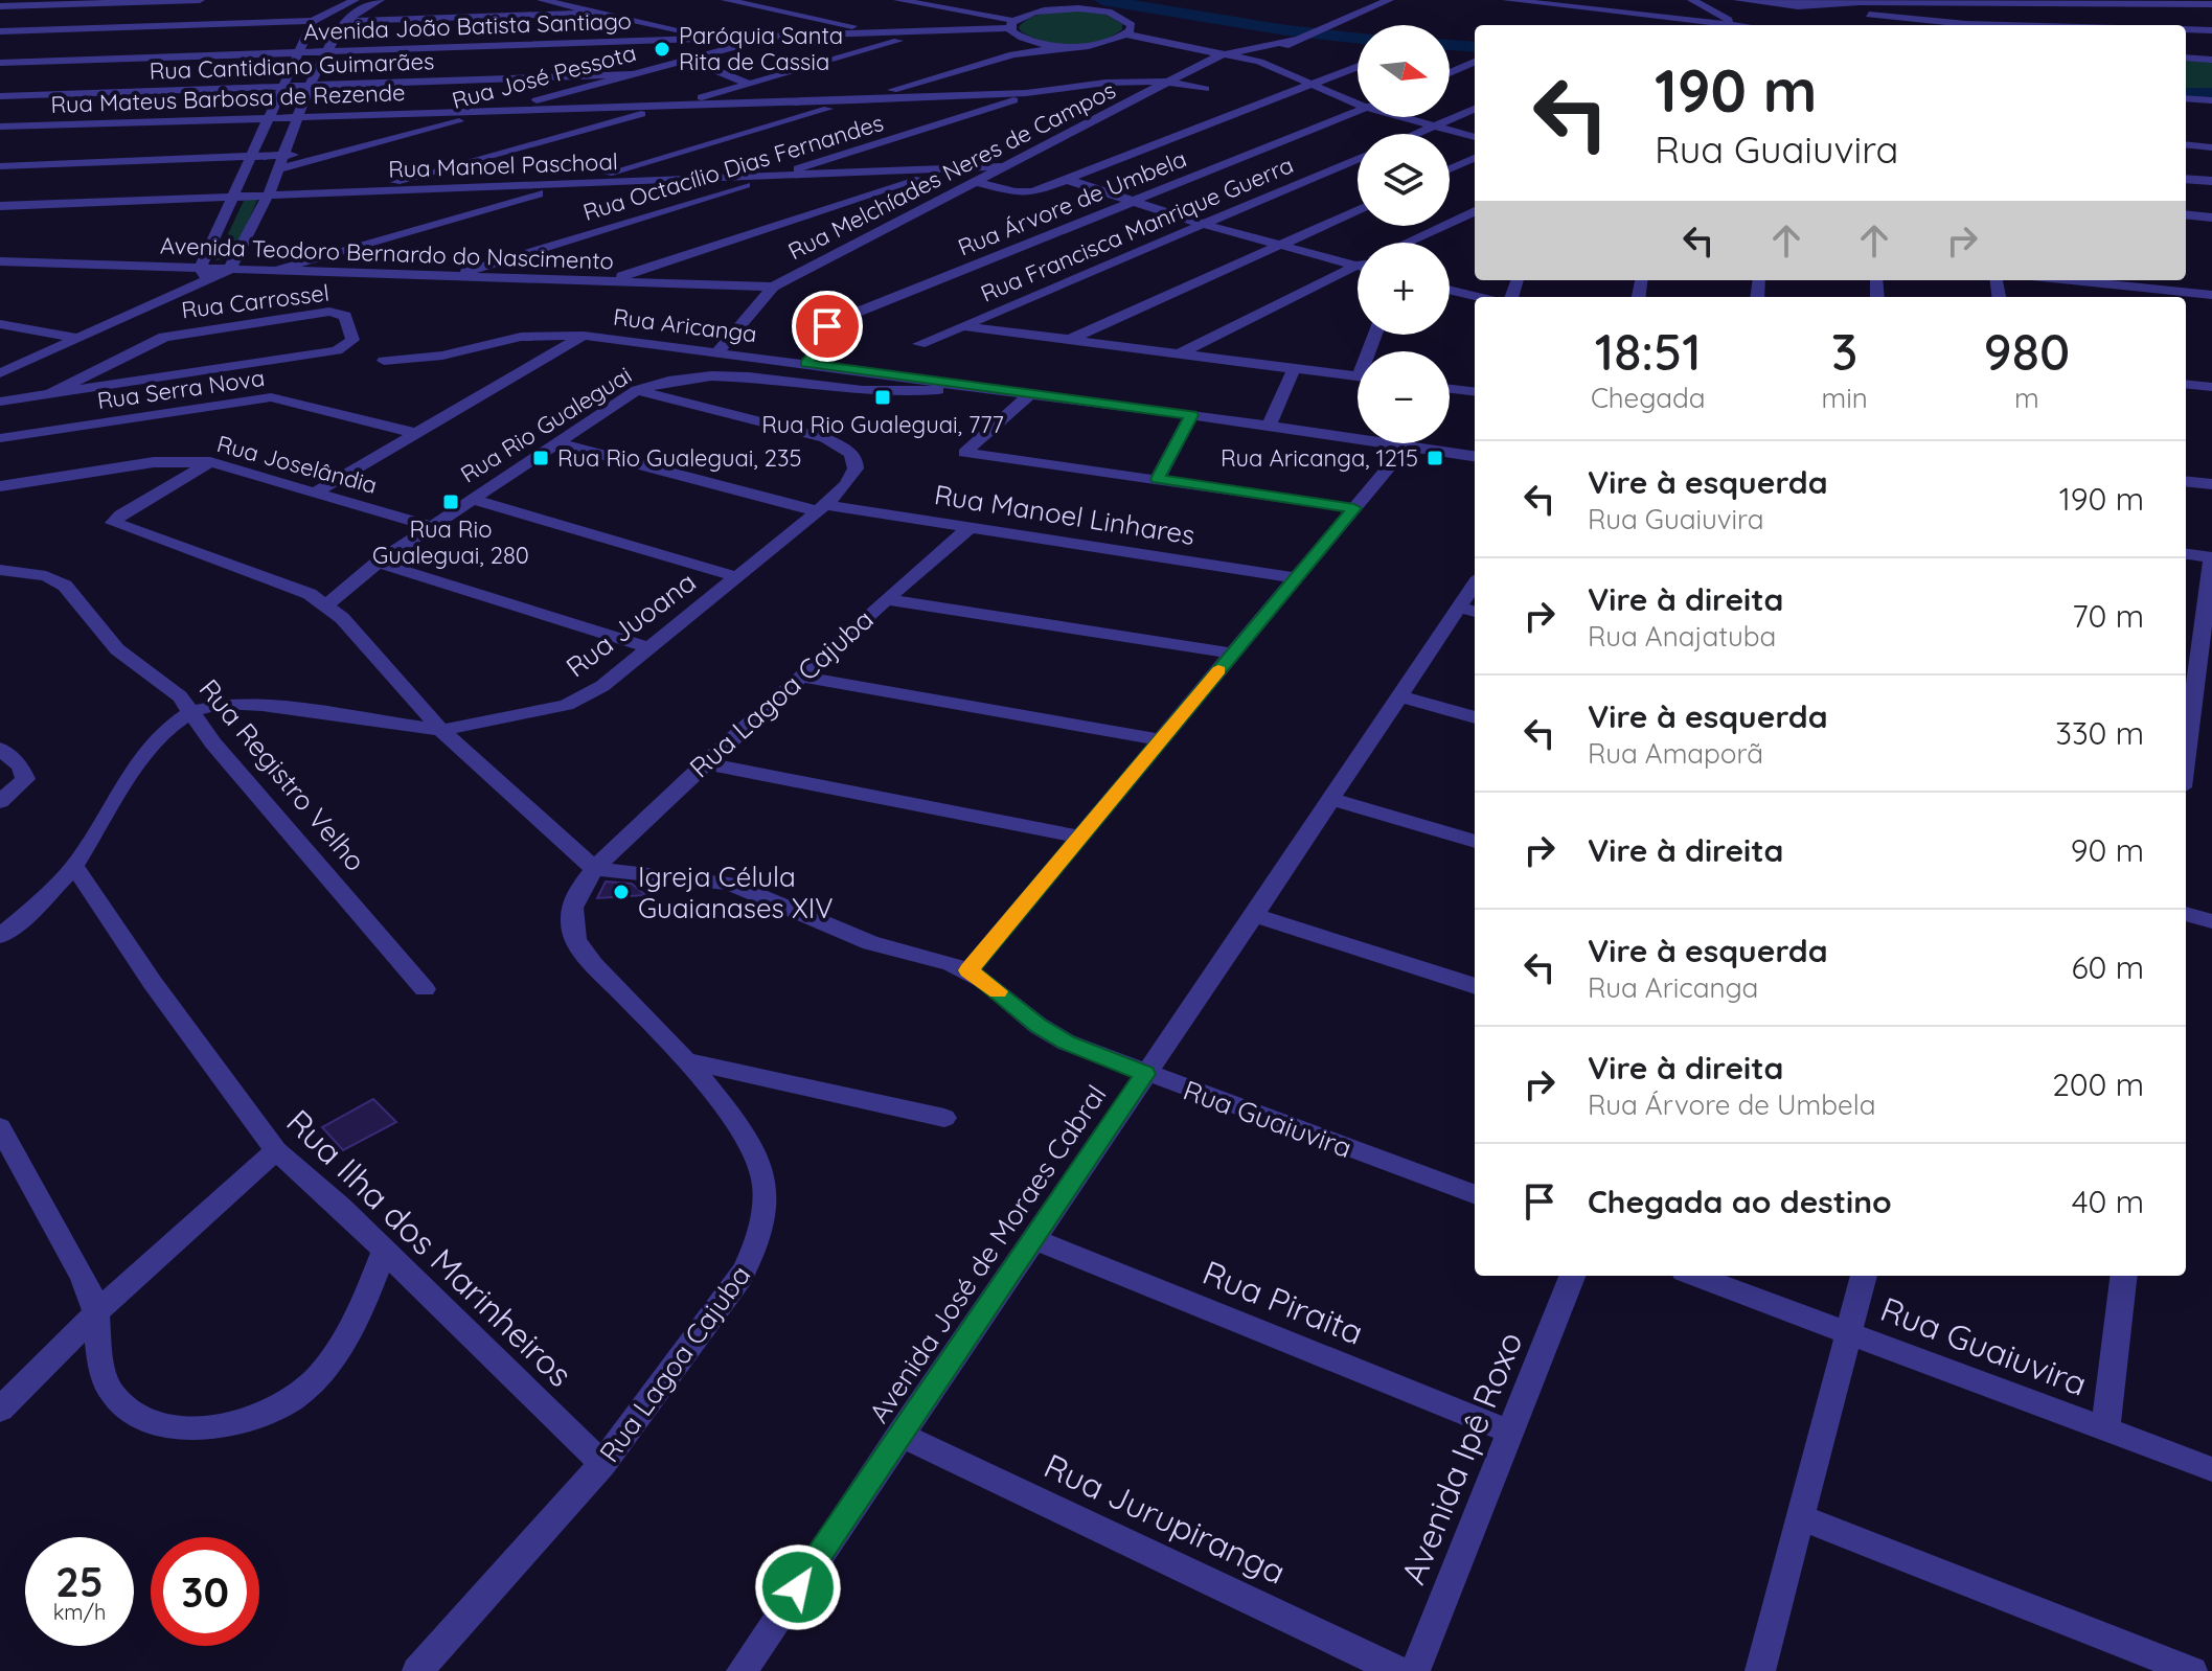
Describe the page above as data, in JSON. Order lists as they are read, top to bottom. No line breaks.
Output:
{"streets":{"street":["Avenida João Batista Santiago","Rua Cantidiano Guimarães","Rua José Pessota","Rua Mateus Barbosa de Rezende","Rua Manoel Paschoal","Rua Octacílio Dias Fernandes","Rua Melchíades Neres de Campos","Rua Árvore de Umbela","Rua Francisca Manrique Guerra","Avenida Teodoro Bernardo do Nascimento","Rua Carrossel","Rua Aricanga","Rua Serra Nova","Rua Rio Gualeguai","Rua Joselândia","Rua Manoel Linhares","Rua Juoana","Rua Lagoa Cajuba","Rua Registro Velho","Rua Guaiuvira","Rua Ilha dos Marinheiros","Avenida José de Moraes Cabral","Rua Piraita","Avenida Ipê Roxo","Rua Jurupiranga"]},"crossings":[["Avenida João Batista Santiago","Rua José Pessota"],["Rua Cantidiano Guimarães","Rua José Pessota"],["Rua José Pessota","Rua Mateus Barbosa de Rezende"],["Rua Mateus Barbosa de Rezende","Rua Octacílio Dias Fernandes"],["Rua Mateus Barbosa de Rezende","Rua Melchíades Neres de Campos"],["Rua Manoel Paschoal","Rua Octacílio Dias Fernandes"],["Rua Manoel Paschoal","Rua Melchíades Neres de Campos"],["Rua Octacílio Dias Fernandes","Avenida Teodoro Bernardo do Nascimento"],["Rua Melchíades Neres de Campos","Avenida Teodoro Bernardo do Nascimento"],["Rua Melchíades Neres de Campos","Rua Aricanga"],["Rua Árvore de Umbela","Rua Aricanga"],["Rua Aricanga","Rua Rio Gualeguai"],["Rua Rio Gualeguai","Rua Joselândia"],["Rua Rio Gualeguai","Rua Manoel Linhares"],["Rua Rio Gualeguai","Rua Juoana"],["Rua Manoel Linhares","Rua Juoana"],["Rua Manoel Linhares","Rua Lagoa Cajuba"],["Rua Juoana","Rua Registro Velho"],["Rua Lagoa Cajuba","Rua Guaiuvira"],["Rua Lagoa Cajuba","Rua Ilha dos Marinheiros"],["Rua Guaiuvira","Avenida José de Moraes Cabral"],["Avenida José de Moraes Cabral","Rua Piraita"],["Avenida José de Moraes Cabral","Rua Jurupiranga"],["Rua Piraita","Avenida Ipê Roxo"]],"places":{"other":["Paróquia Santa Rita de Cassia","Igreja Célula Guaianases XIV"],"transit":["Rua Rio Gualeguai, 777","Rua Rio Gualeguai, 235","Rua Aricanga, 1215","Rua Rio Gualeguai, 280"]},"north":"right","page":{"map_buttons":["+","−"],"turn":["190 m","Rua Guaiuvira"],"eta":["18:51","Chegada","3","min","980","m"],"list":[{"name":"Vire à esquerda","note":"Rua Guaiuvira","value":"190 m"},{"name":"Vire à direita","note":"Rua Anajatuba","value":"70 m"},{"name":"Vire à esquerda","note":"Rua Amaporã","value":"330 m"},{"name":"Vire à direita","value":"90 m"},{"name":"Vire à esquerda","note":"Rua Aricanga","value":"60 m"},{"name":"Vire à direita","note":"Rua Árvore de Umbela","value":"200 m"},{"name":"Chegada ao destino","value":"40 m"}],"speed":"25 km/h","limit":"30"}}
